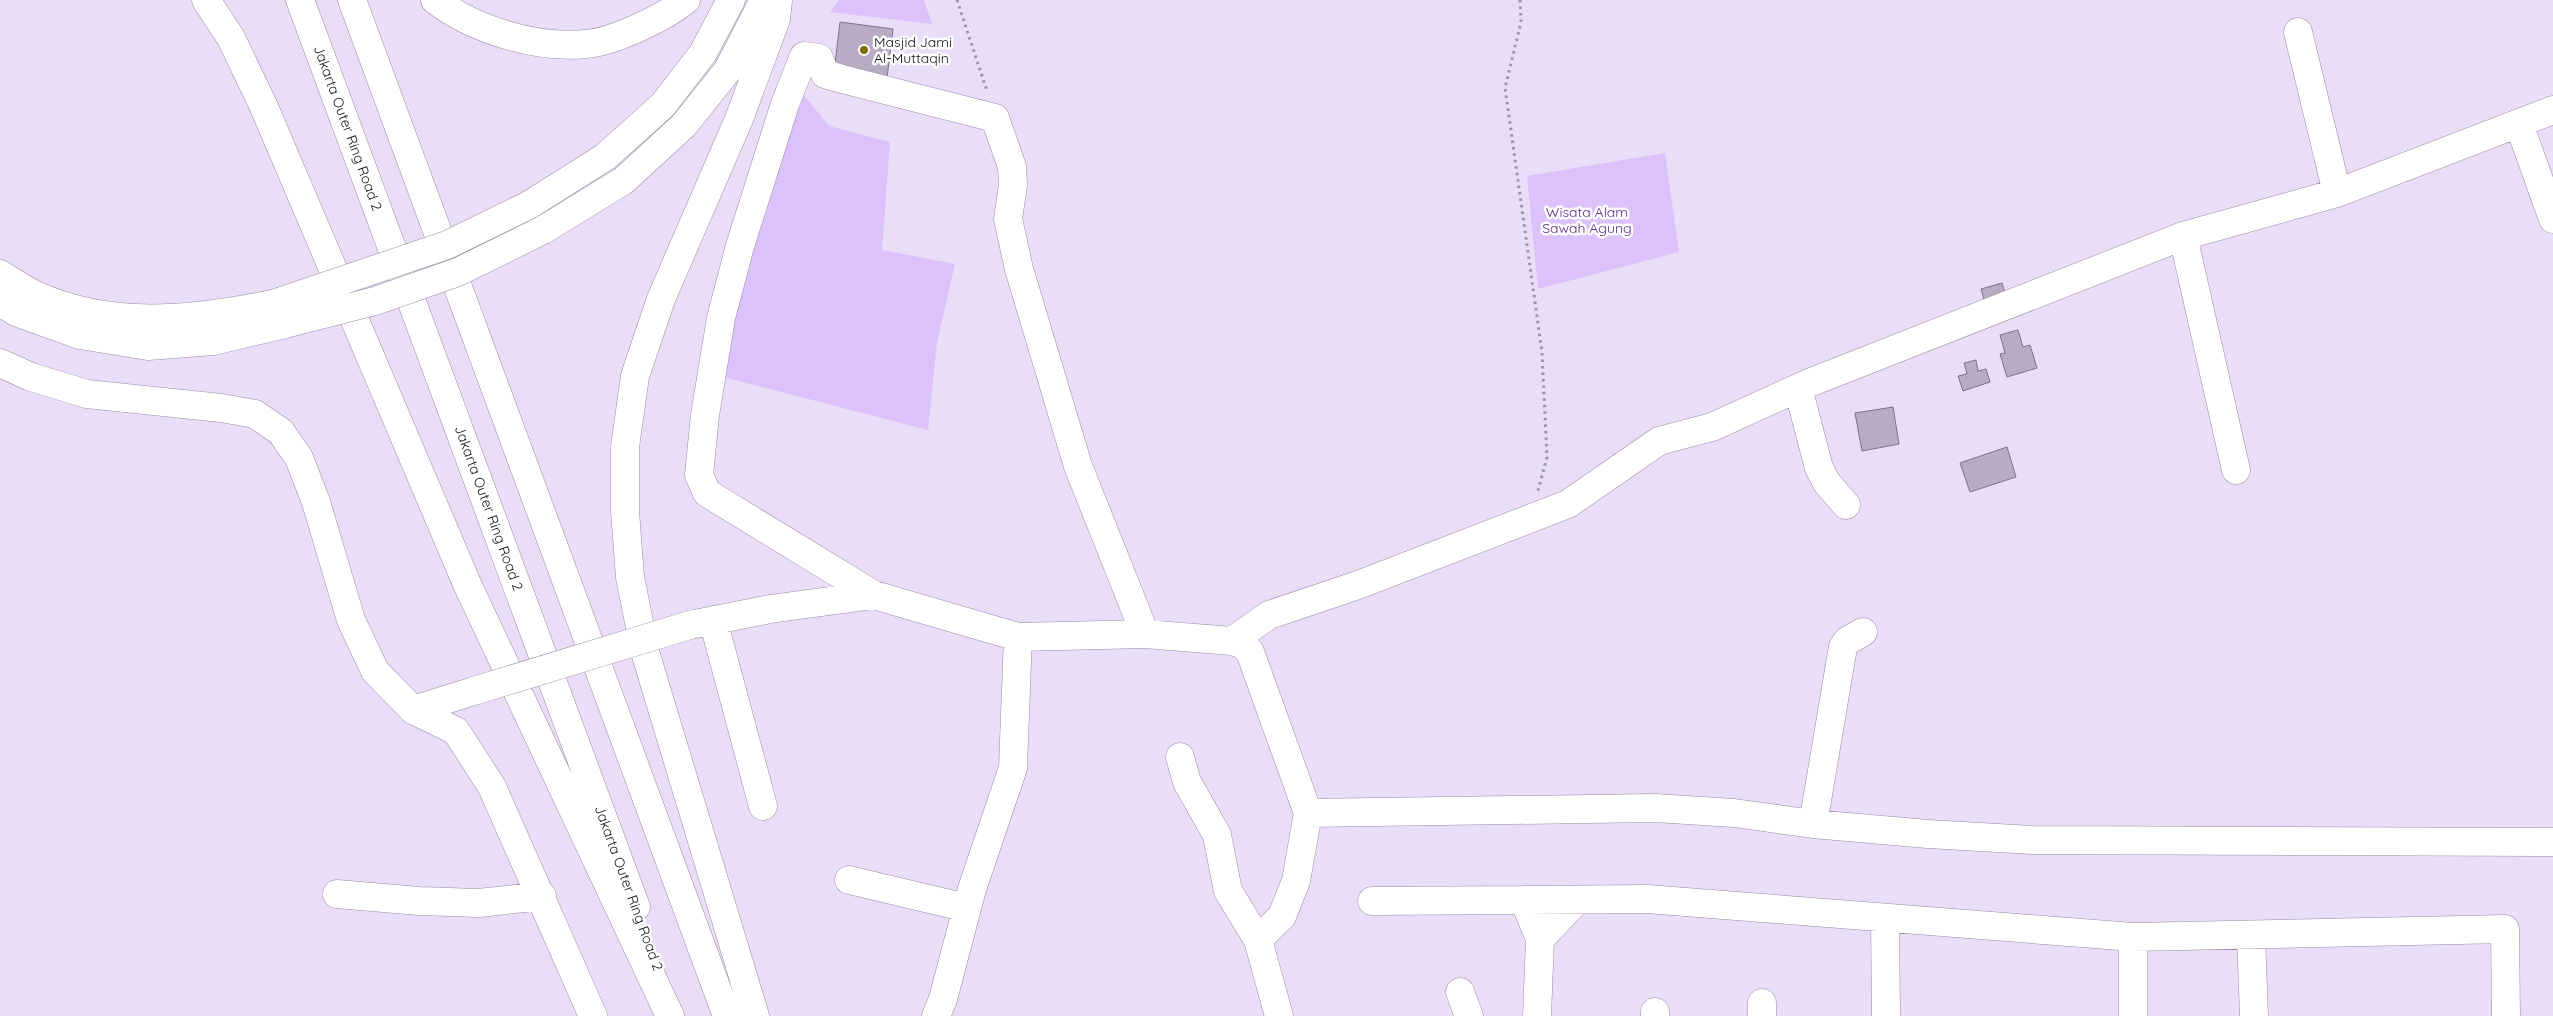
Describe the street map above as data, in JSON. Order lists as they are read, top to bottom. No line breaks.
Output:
{"streets":{"main road":["Jakarta Outer Ring Road 2"]},"parks":["Wisata Alam Sawah Agung"],"places":["Masjid Jami Al-Muttaqin"]}
